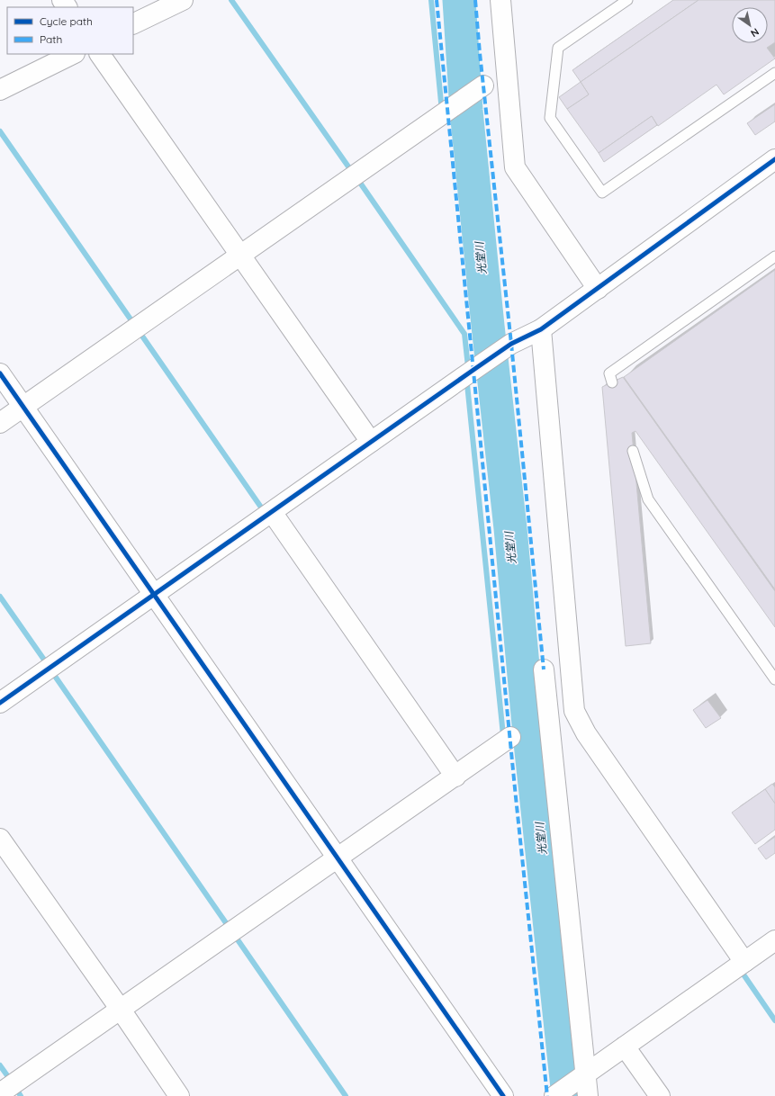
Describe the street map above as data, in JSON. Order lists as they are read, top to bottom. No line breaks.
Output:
{"water":["光堂川"],"legend":["Cycle path","Path"],"north":"bottom right"}
